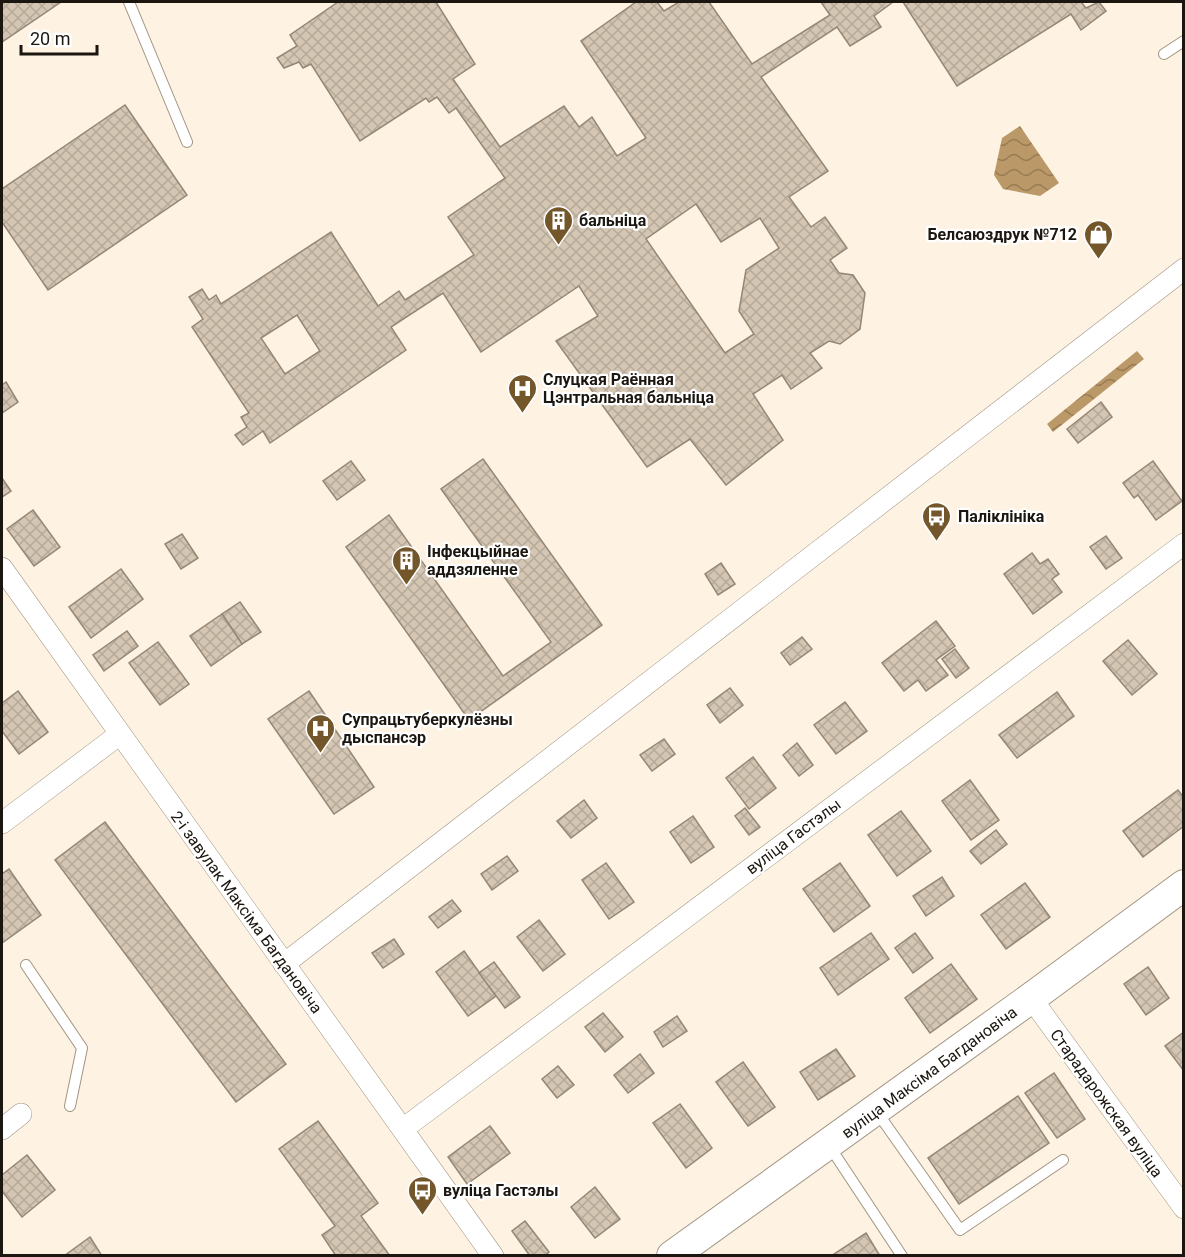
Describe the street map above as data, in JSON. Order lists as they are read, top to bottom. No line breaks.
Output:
{"streets":{"main road":["вуліца Максіма Багдановіча"],"street":["вуліца Гастэлы","2-і завулак Максіма Багдановіча","Старадарожская вуліца"]},"crossings":[["вуліца Гастэлы","2-і завулак Максіма Багдановіча"],["вуліца Максіма Багдановіча","Старадарожская вуліца"]],"places":{"building":["бальніца","Інфекцыйнае аддзяленне"],"shop":["Белсаюздрук №712"],"hospital":["Слуцкая Раённая Цэнтральная бальніца","Супрацьтуберкулёзны дыспансэр"],"bus stop":["Паліклініка","вуліца Гастэлы"]},"scale_bar":"20 m"}
